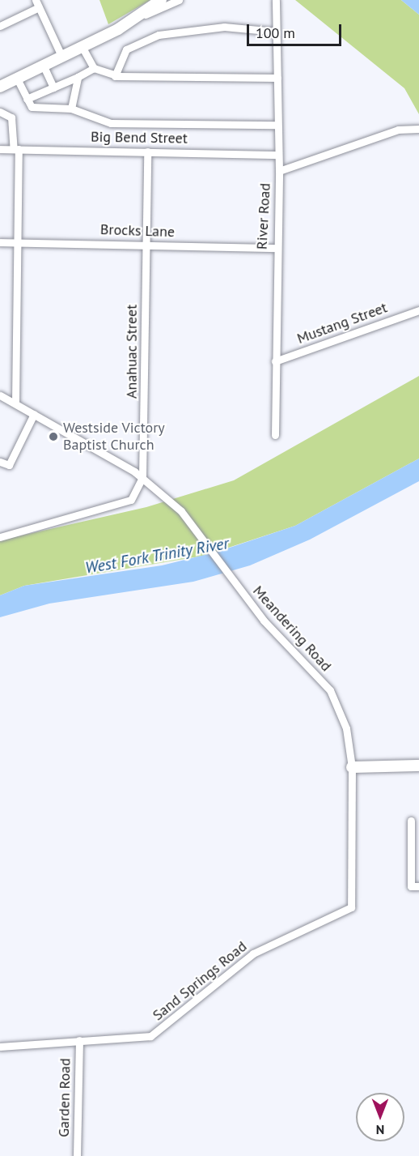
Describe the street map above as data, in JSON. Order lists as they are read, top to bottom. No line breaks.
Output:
{"streets":{"street":["Big Bend Street","River Road","Brocks Lane","Mustang Street","Anahuac Street","Meandering Road","Sand Springs Road","Garden Road"]},"crossings":[["Big Bend Street","River Road"],["Big Bend Street","Anahuac Street"],["River Road","Brocks Lane"],["River Road","Mustang Street"],["Brocks Lane","Anahuac Street"],["Anahuac Street","Meandering Road"],["Meandering Road","Sand Springs Road"],["Sand Springs Road","Garden Road"]],"water":["West Fork Trinity River"],"places":["Westside Victory Baptist Church"],"scale_bar":"100 m","north":"bottom"}
